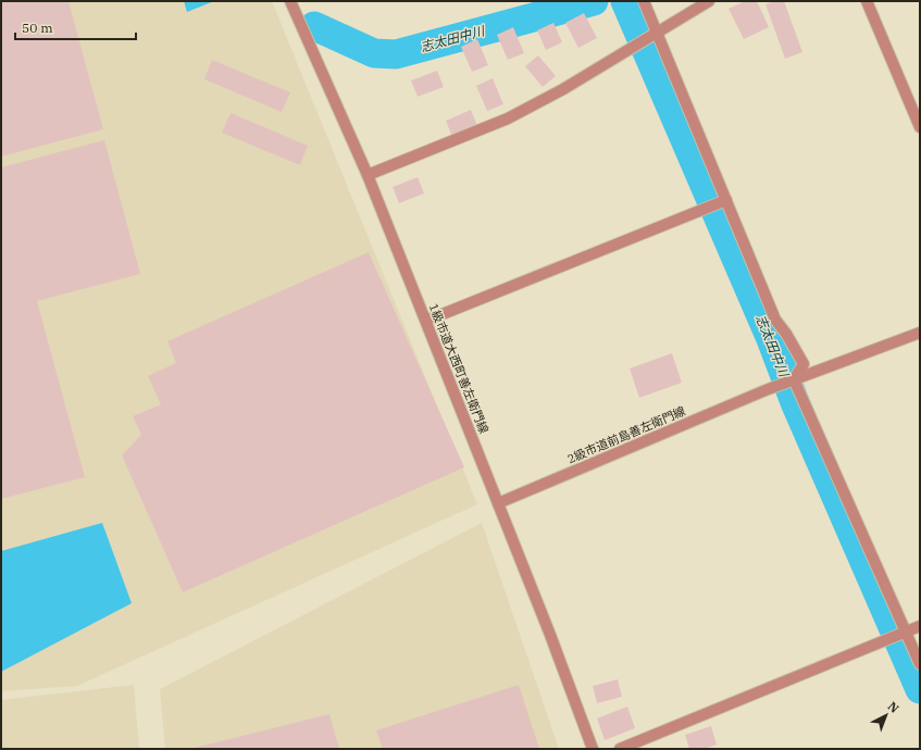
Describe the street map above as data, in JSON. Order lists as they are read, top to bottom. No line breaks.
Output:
{"streets":{"street":["1級市道大西町善左衛門線","2級市道前島善左衛門線"]},"crossings":[["1級市道大西町善左衛門線","2級市道前島善左衛門線"]],"water":["志太田中川"],"scale_bar":"50 m","north":"top right"}
